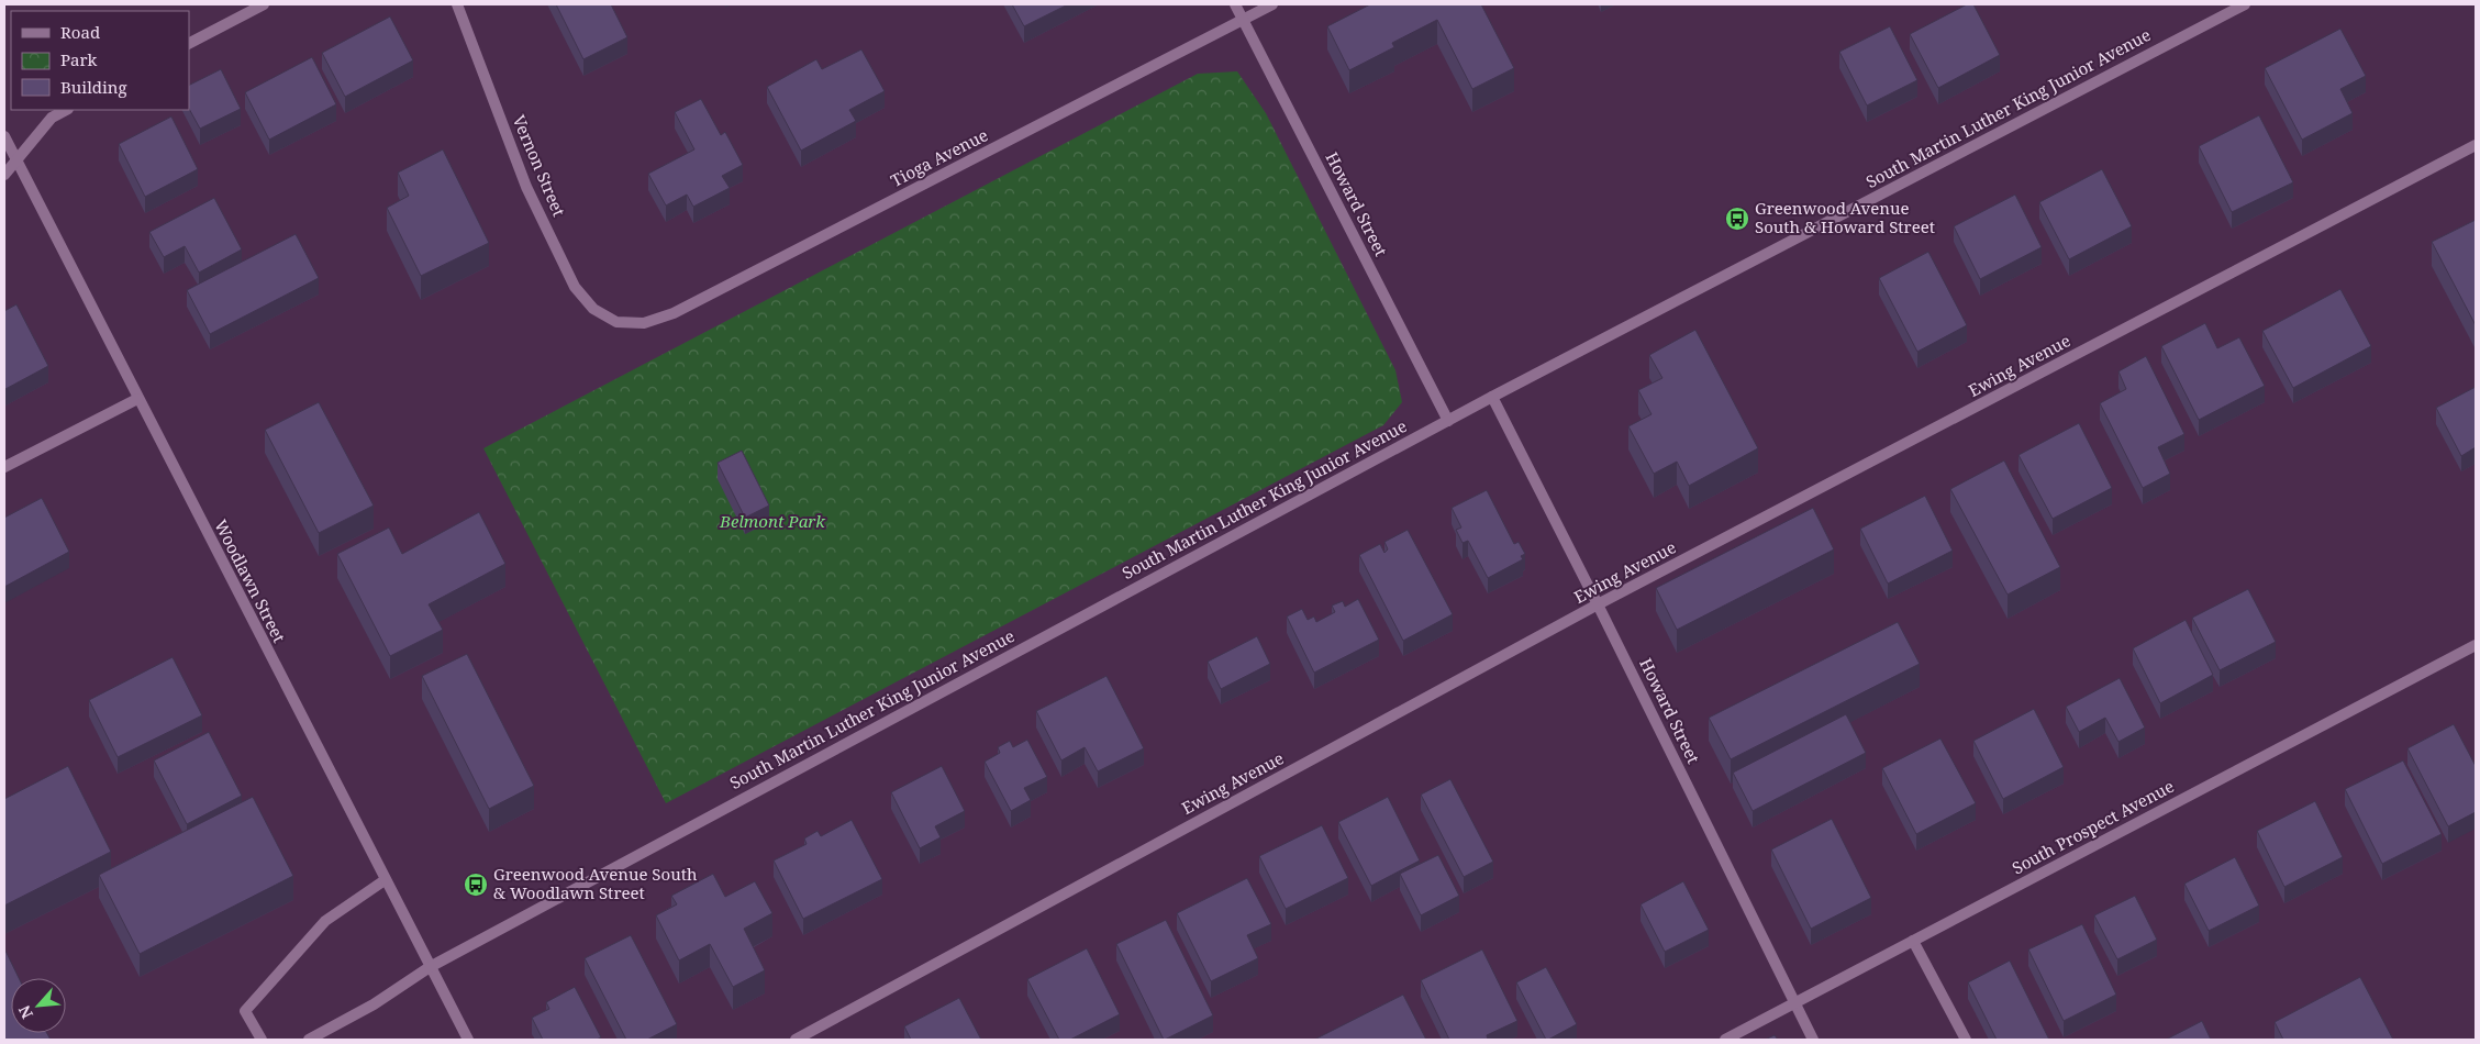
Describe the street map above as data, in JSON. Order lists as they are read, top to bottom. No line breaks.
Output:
{"streets":{"street":["South Martin Luther King Junior Avenue","Tioga Avenue","Vernon Street","Howard Street","Ewing Avenue","Woodlawn Street","South Prospect Avenue"]},"crossings":[["South Martin Luther King Junior Avenue","Howard Street"],["South Martin Luther King Junior Avenue","Woodlawn Street"],["Tioga Avenue","Vernon Street"],["Tioga Avenue","Howard Street"],["Howard Street","Ewing Avenue"],["Howard Street","South Prospect Avenue"]],"parks":["Belmont Park"],"places":{"bus stop":["Greenwood Avenue South & Howard Street","Greenwood Avenue South & Woodlawn Street"]},"legend":["Road","Park","Building"],"north":"bottom left"}
